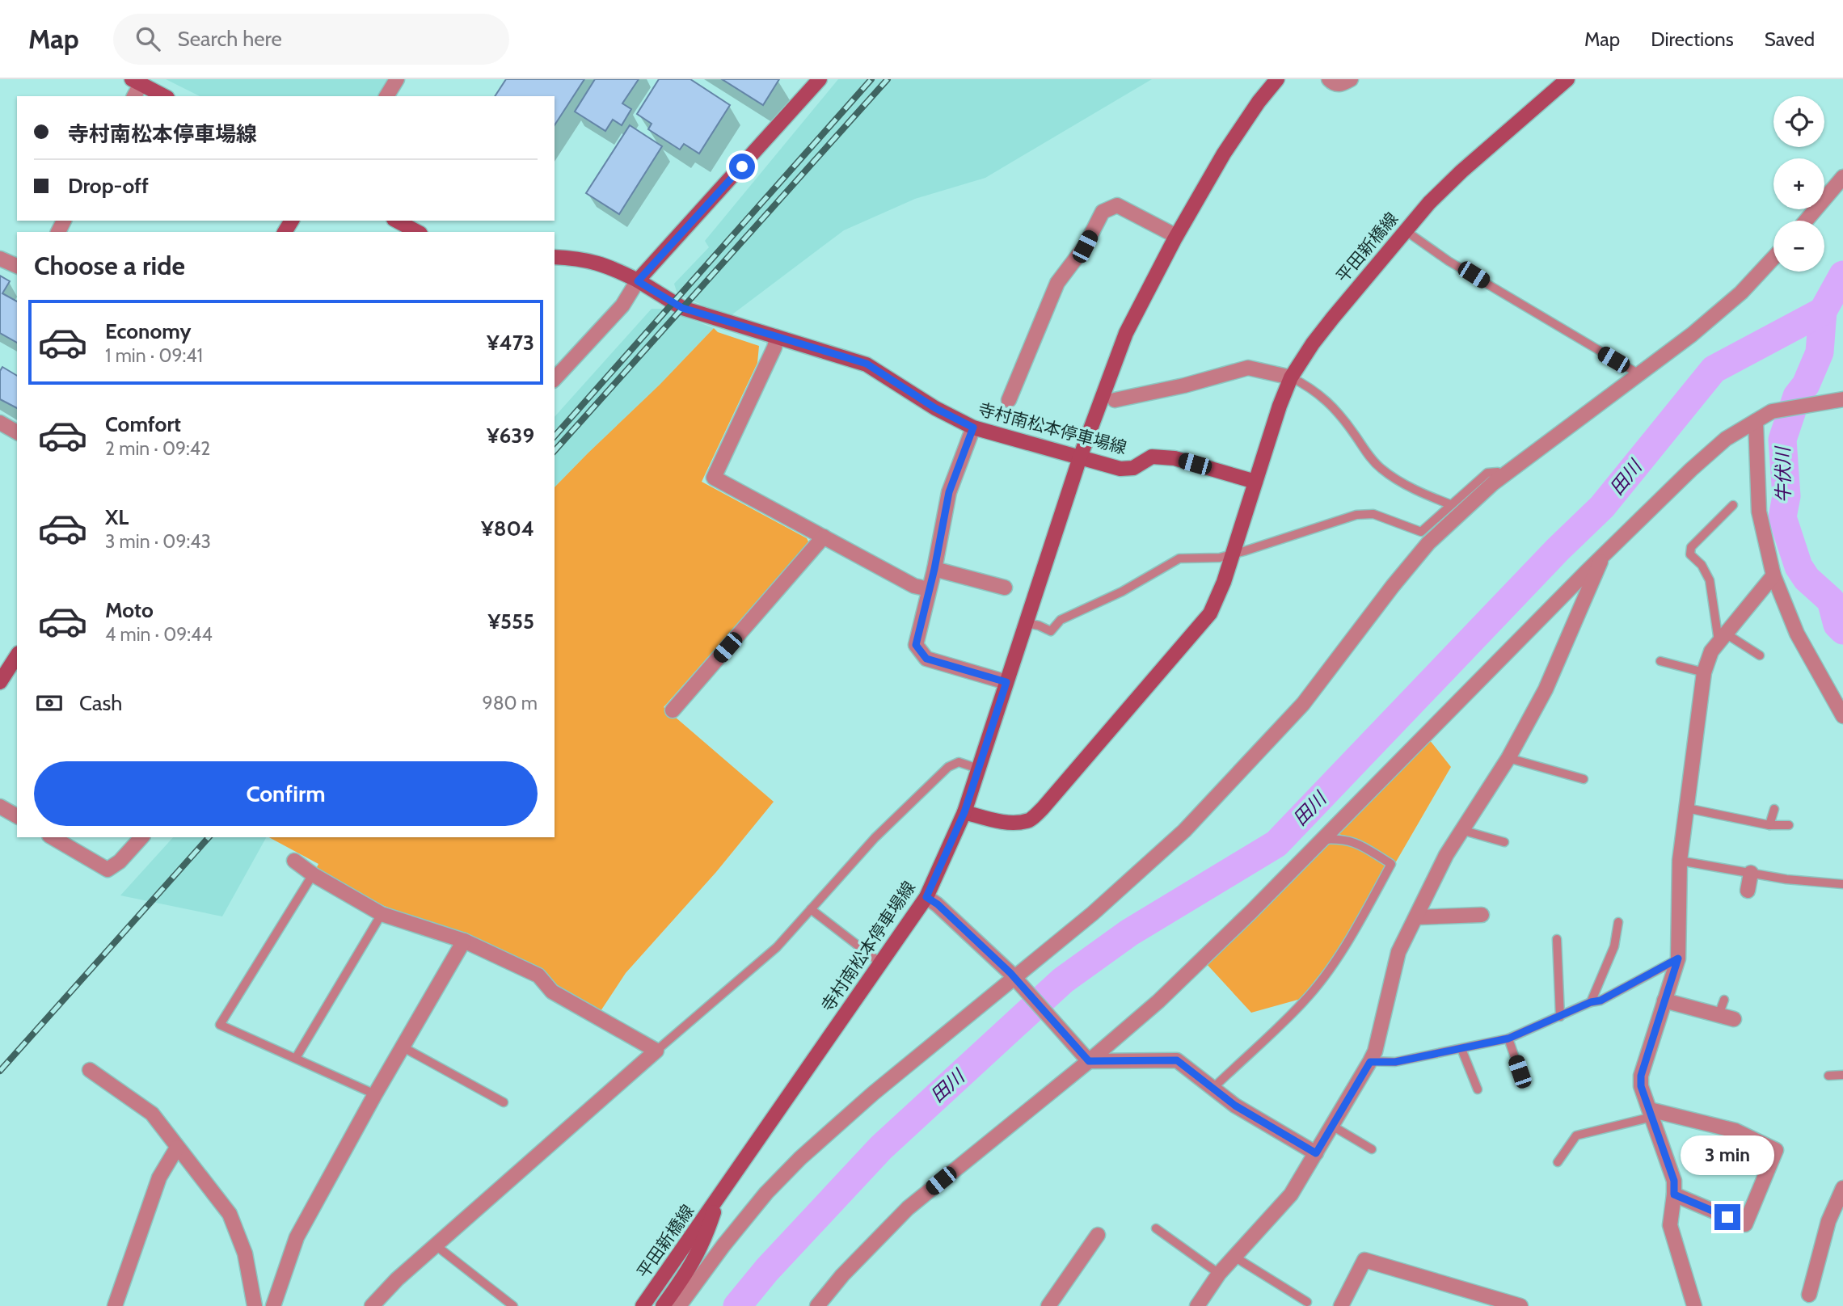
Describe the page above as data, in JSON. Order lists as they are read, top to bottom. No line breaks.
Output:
{"streets":{"main road":["平田新橋線","寺村南松本停車場線"]},"crossings":[["平田新橋線","寺村南松本停車場線"]],"water":["牛伏川","田川"],"page":{"header":"Map","search":"Search here","nav":["Map","Directions","Saved"],"map_buttons":["+","−"],"banner":["寺村南松本停車場線","Drop-off"],"heading":"Choose a ride","list":[{"name":"Economy","note":"1 min · 09:41","value":"¥473"},{"name":"Comfort","note":"2 min · 09:42","value":"¥639"},{"name":"XL","note":"3 min · 09:43","value":"¥804"},{"name":"Moto","note":"4 min · 09:44","value":"¥555"}],"pay":["Cash","980 m"],"buttons":"Confirm","bubble":"3 min"}}
